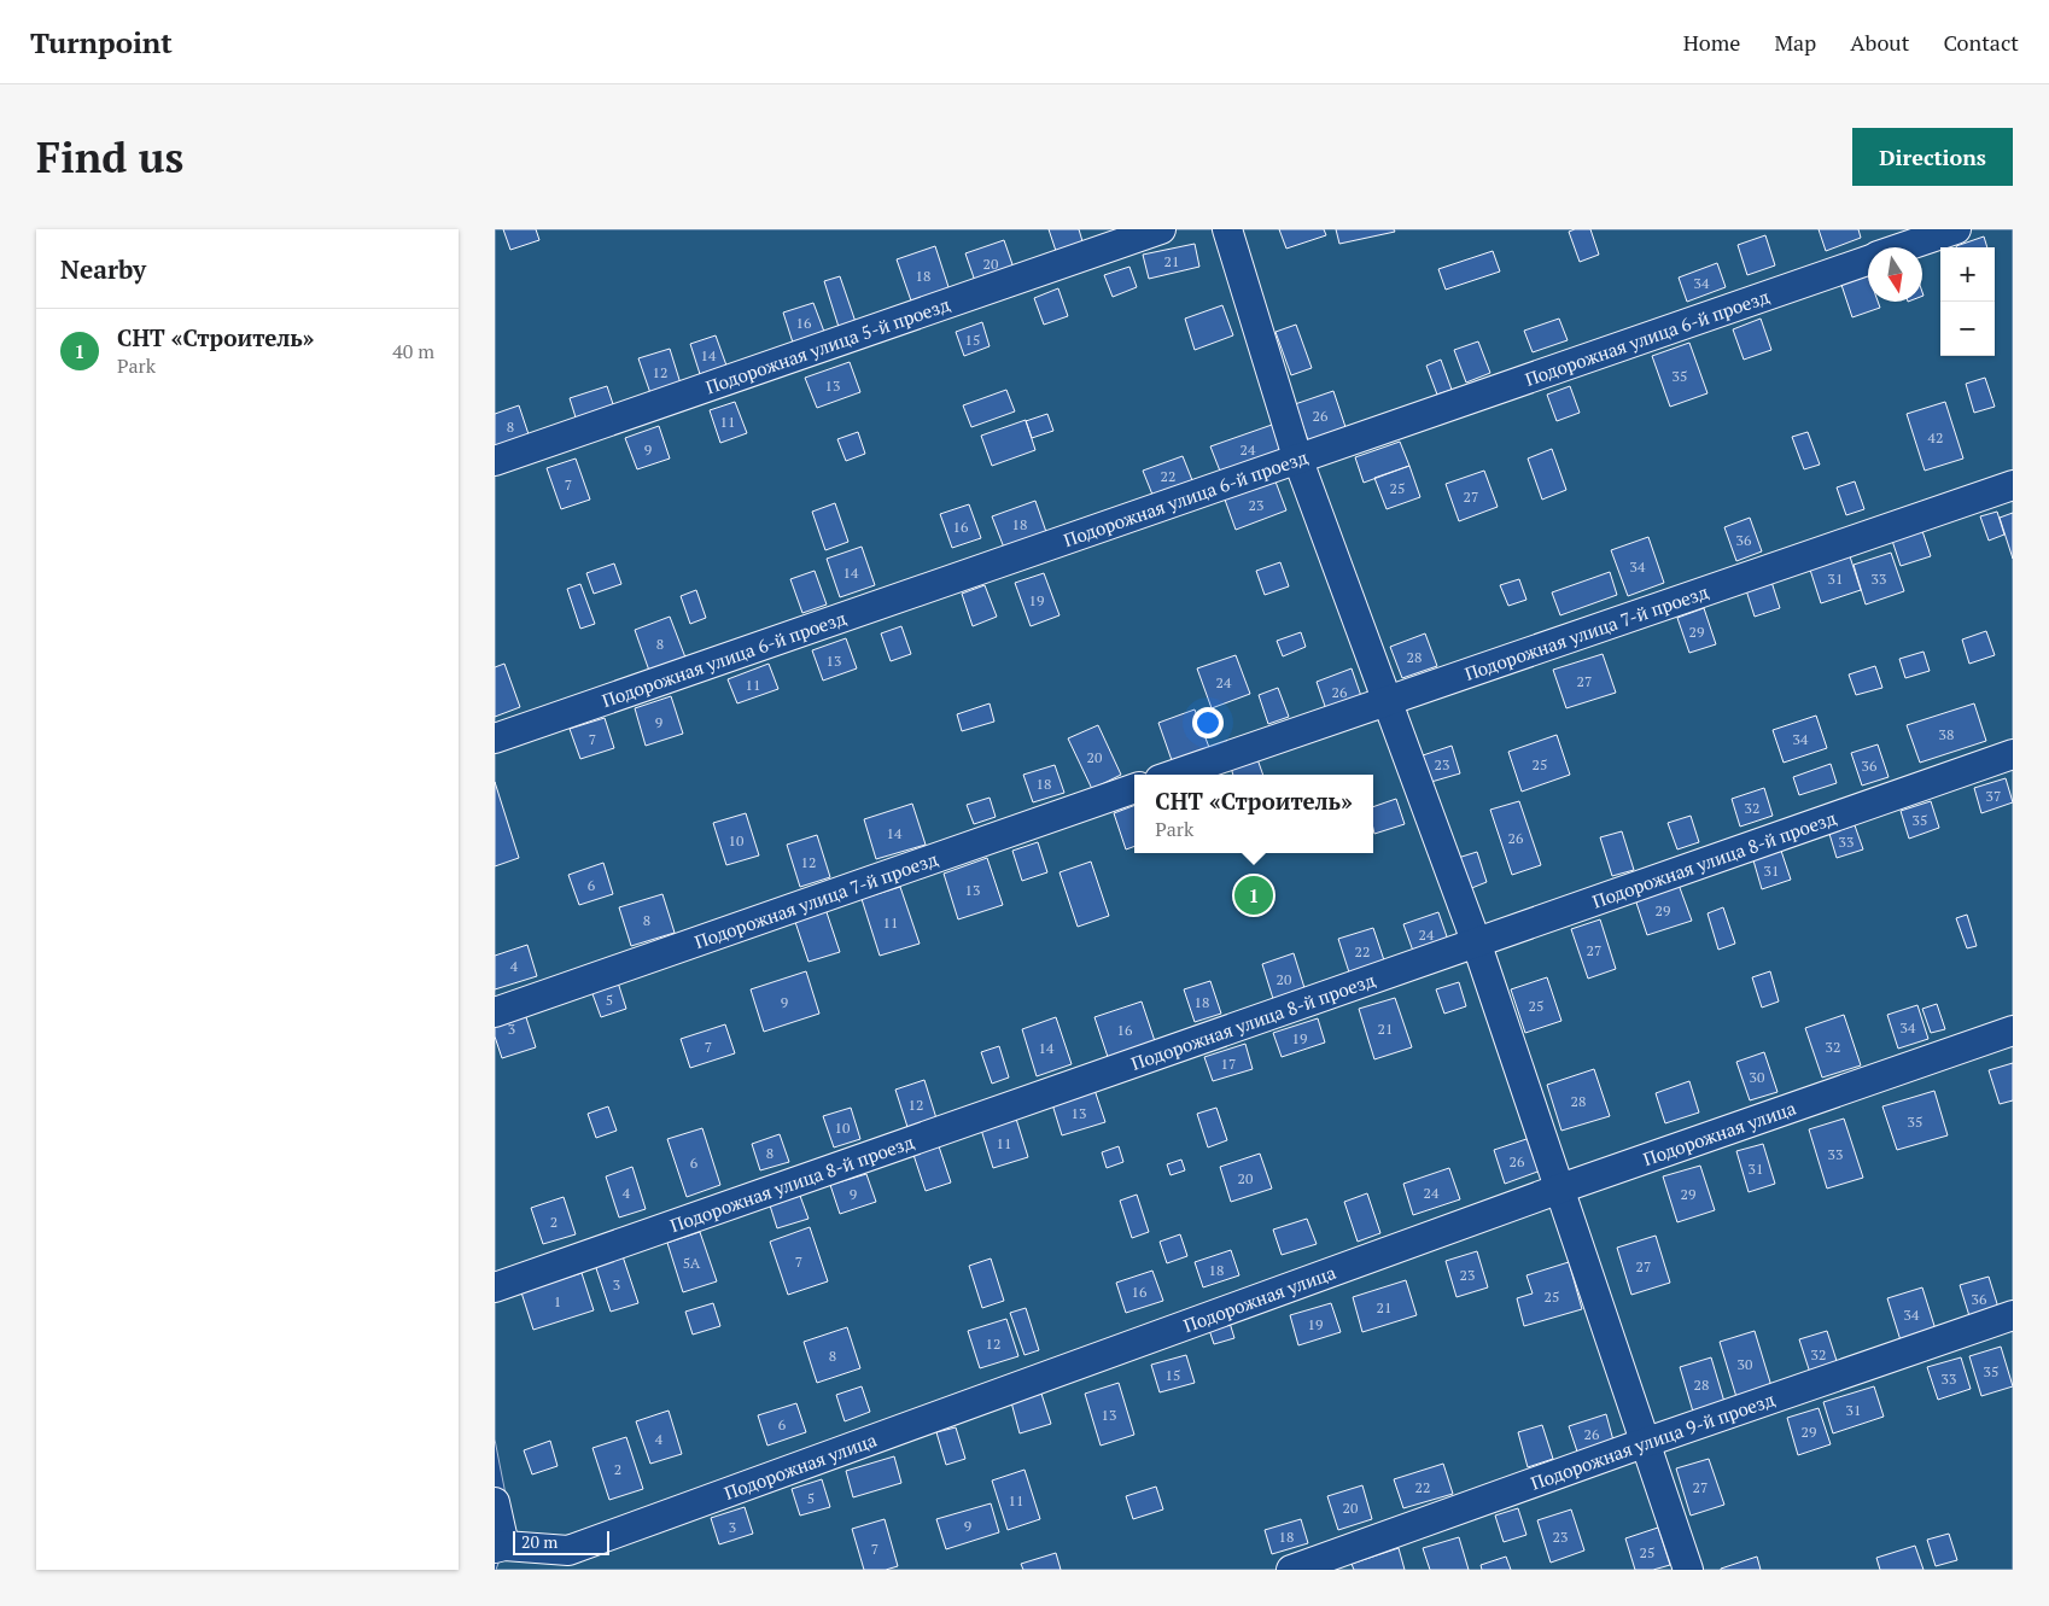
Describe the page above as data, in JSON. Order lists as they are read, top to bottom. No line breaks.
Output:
{"streets":{"street":["Подорожная улица 6-й проезд","Подорожная улица 5-й проезд","Подорожная улица 7-й проезд","Подорожная улица 8-й проезд","Подорожная улица","Подорожная улица 9-й проезд"]},"house_numbers":["21","20","18","34","16","15","14","12","35","13","26","11","8","42","9","24","22","7","25","27","23","18","16","36","34","14","31","33","19","29","8","28","13","27","24","11","26","9","38","7","34","20","23","25","36","18","37","32","35","14","26","10","33","12","31","6","13","29","8","11","24","27","22","4","20","5","9","18","25","34","3","21","16","19","7","32","14","17","30","28","12","13","35","10","11","8","33","26","6","31","20","4","24","9","29","2","7","5А","27","18","23","3","16","25","36","1","21","34","19","12","32","8","30","35","15","33","28","31","13","6","29","26","4","2","22","27","5","11","20","9","3","18","23","7","25"],"scale_bar":"20 m","north":"bottom","page":{"header":"Turnpoint","nav":["Home","Map","About","Contact"],"buttons":"Directions","title":"Find us","heading":"Nearby","map_buttons":["+","−"],"list":[{"mark":"1","name":"СНТ «Строитель»","note":"Park","value":"40 m"}],"popup":["СНТ «Строитель»","Park"],"pins":"1","scale":"20 m"}}
